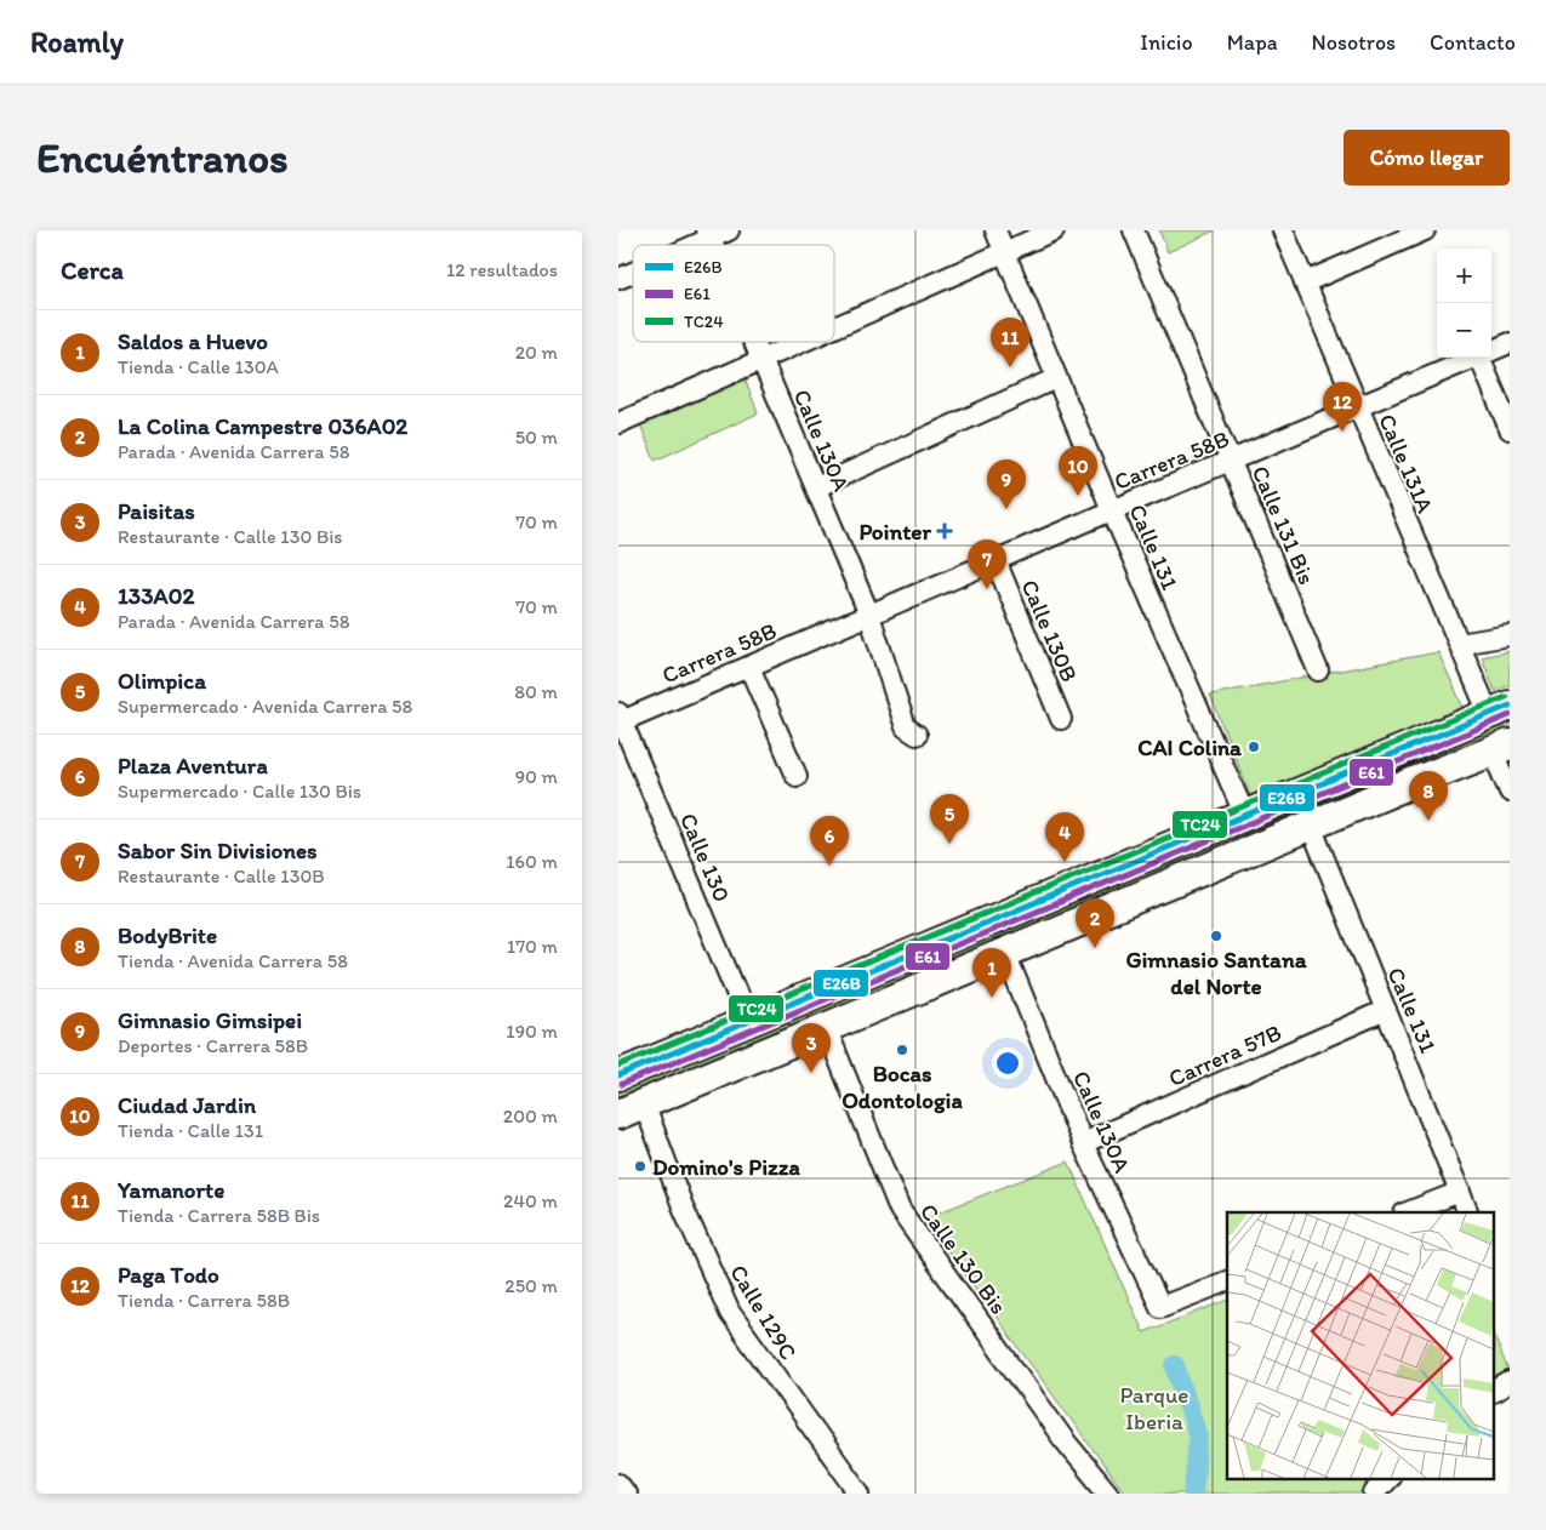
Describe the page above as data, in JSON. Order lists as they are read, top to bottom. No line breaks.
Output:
{"streets":{"street":["Calle 130A","Carrera 58B","Calle 131A","Calle 131 Bis","Calle 131","Calle 130B","Calle 130","Carrera 57B","Calle 130 Bis","Calle 129C"]},"crossings":[["Calle 130A","Carrera 58B"],["Calle 130A","Carrera 57B"],["Carrera 58B","Calle 131A"],["Carrera 58B","Calle 131 Bis"],["Carrera 58B","Calle 131"],["Carrera 58B","Calle 130B"],["Carrera 58B","Calle 130"],["Calle 131","Carrera 57B"]],"parks":["Parque Iberia"],"places":{"health":["Pointer"],"other":["CAI Colina","Gimnasio Santana del Norte","Bocas Odontologia","Domino's Pizza"]},"lines":["transit line TC24","transit line E26B","transit line E61"],"legend":["E26B","E61","TC24"],"page":{"header":"Roamly","nav":["Inicio","Mapa","Nosotros","Contacto"],"buttons":"Cómo llegar","title":"Encuéntranos","heading":["Cerca","12 resultados"],"map_buttons":["+","−"],"list":[{"mark":"1","name":"Saldos a Huevo","note":"Tienda · Calle 130A","value":"20 m"},{"mark":"2","name":"La Colina Campestre 036A02","note":"Parada · Avenida Carrera 58","value":"50 m"},{"mark":"3","name":"Paisitas","note":"Restaurante · Calle 130 Bis","value":"70 m"},{"mark":"4","name":"133A02","note":"Parada · Avenida Carrera 58","value":"70 m"},{"mark":"5","name":"Olimpica","note":"Supermercado · Avenida Carrera 58","value":"80 m"},{"mark":"6","name":"Plaza Aventura","note":"Supermercado · Calle 130 Bis","value":"90 m"},{"mark":"7","name":"Sabor Sin Divisiones","note":"Restaurante · Calle 130B","value":"160 m"},{"mark":"8","name":"BodyBrite","note":"Tienda · Avenida Carrera 58","value":"170 m"},{"mark":"9","name":"Gimnasio Gimsipei","note":"Deportes · Carrera 58B","value":"190 m"},{"mark":"10","name":"Ciudad Jardin","note":"Tienda · Calle 131","value":"200 m"},{"mark":"11","name":"Yamanorte","note":"Tienda · Carrera 58B Bis","value":"240 m"},{"mark":"12","name":"Paga Todo","note":"Tienda · Carrera 58B","value":"250 m"}],"pins":["11","12","10","9","7","8","5","4","6","2","1","3"]}}
